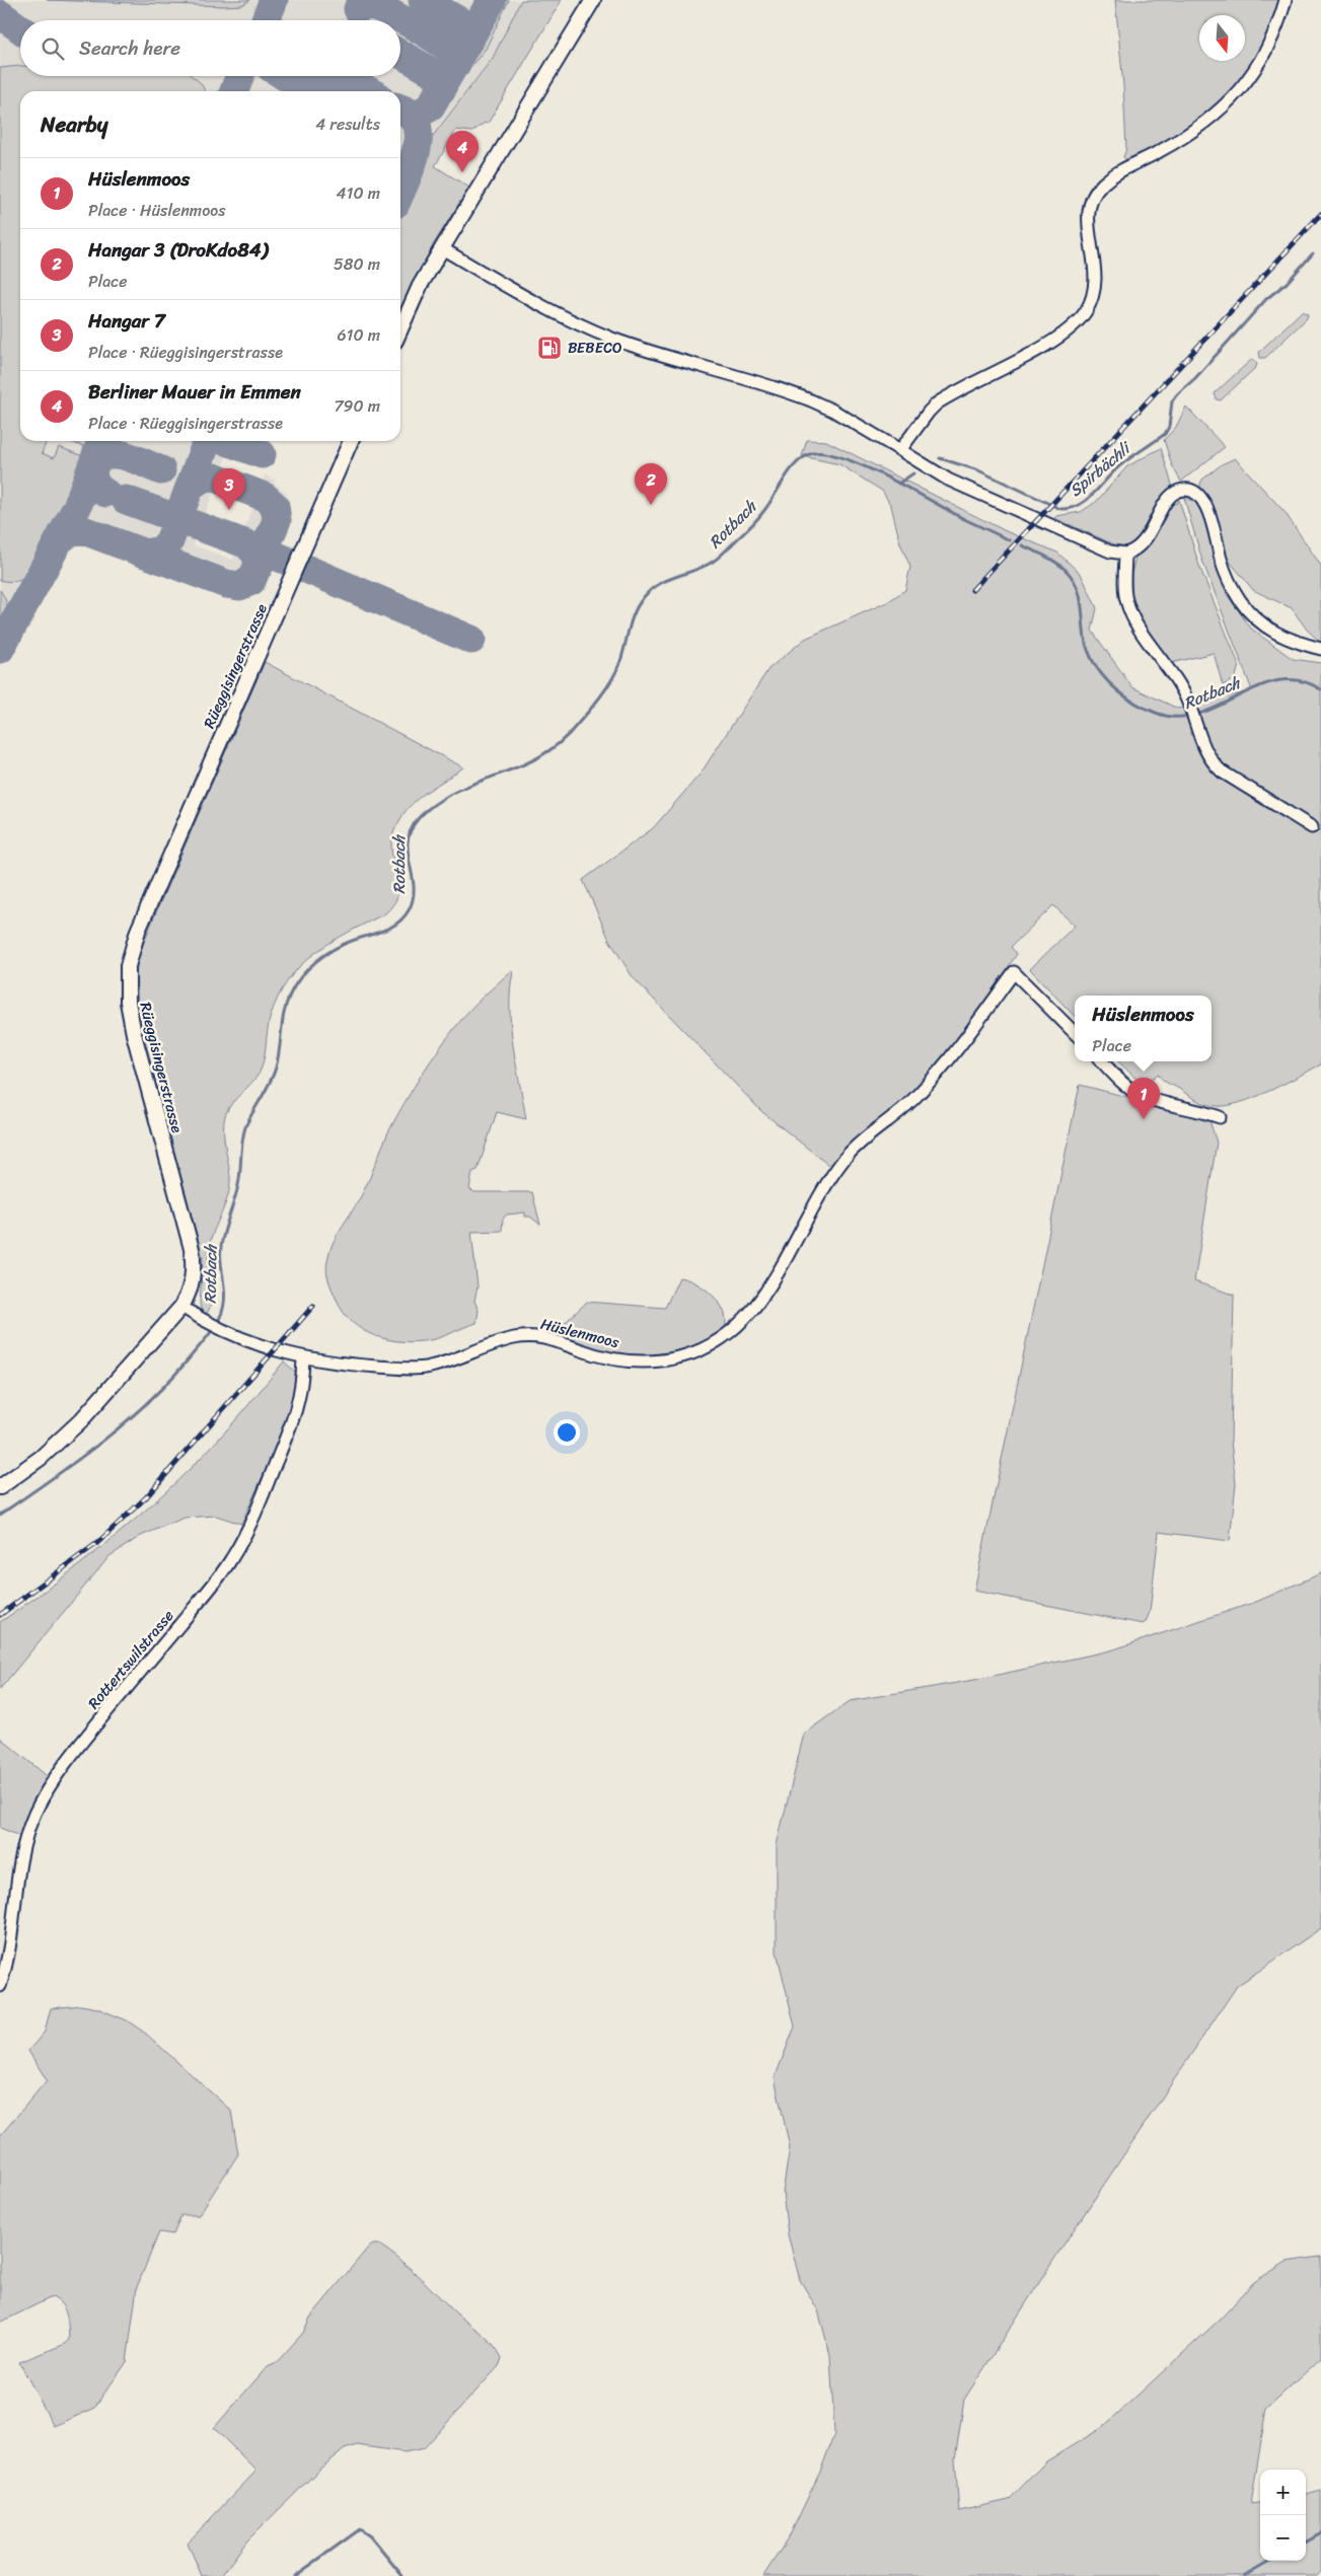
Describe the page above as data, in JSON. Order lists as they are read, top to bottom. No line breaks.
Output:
{"streets":{"main road":["Rüeggisingerstrasse"],"street":["Hüslenmoos","Rottertswilstrasse"]},"crossings":[["Rüeggisingerstrasse","Hüslenmoos"],["Hüslenmoos","Rottertswilstrasse"]],"water":["Spirbächli","Rotbach"],"places":{"fuel station":["BEBECO"]},"north":"bottom","page":{"search":"Search here","heading":["Nearby","4 results"],"pins":["4","2","3","1"],"list":[{"mark":"1","name":"Hüslenmoos","note":"Place · Hüslenmoos","value":"410 m"},{"mark":"2","name":"Hangar 3 (DroKdo84)","note":"Place","value":"580 m"},{"mark":"3","name":"Hangar 7","note":"Place · Rüeggisingerstrasse","value":"610 m"},{"mark":"4","name":"Berliner Mauer in Emmen","note":"Place · Rüeggisingerstrasse","value":"790 m"}],"popup":["Hüslenmoos","Place"],"map_buttons":["+","−"]}}
